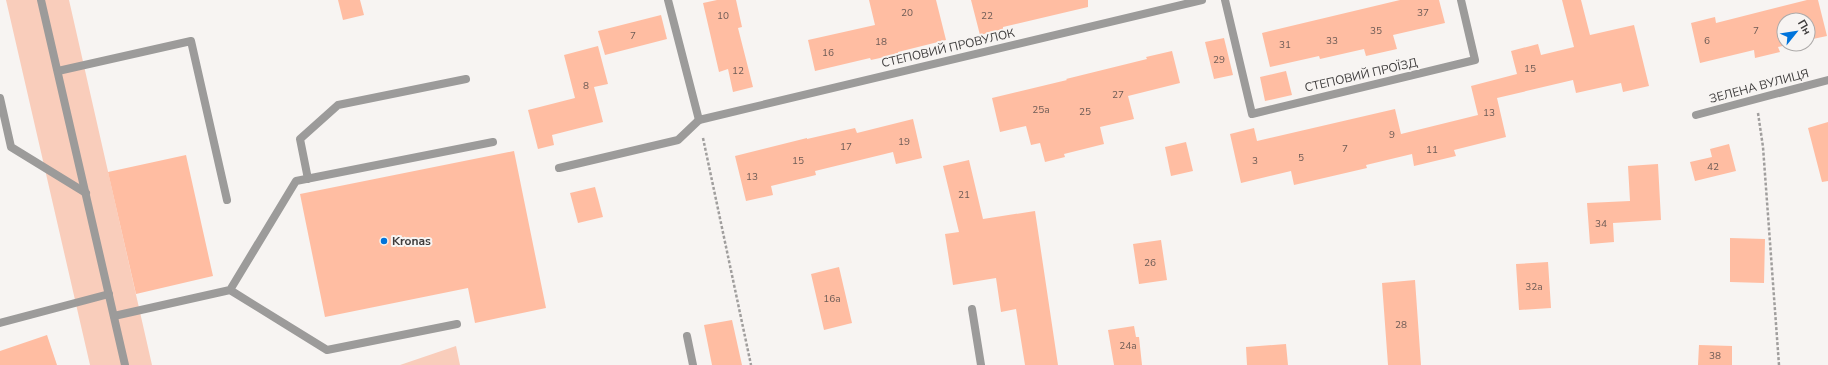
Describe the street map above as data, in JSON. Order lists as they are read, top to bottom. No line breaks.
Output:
{"streets":{"street":["СТЕПОВИЙ ПРОВУЛОК","СТЕПОВИЙ ПРОЇЗД","ЗЕЛЕНА ВУЛИЦЯ"]},"places":["Kronas"],"house_numbers":["20","37","10","22","35","7","7","33","6","18","31","16","29","15","12","8","27","25а","25","13","9","19","17","7","11","5","15","3","42","13","21","34","26","32а","16а","28","24а","38"],"north":"top right"}
